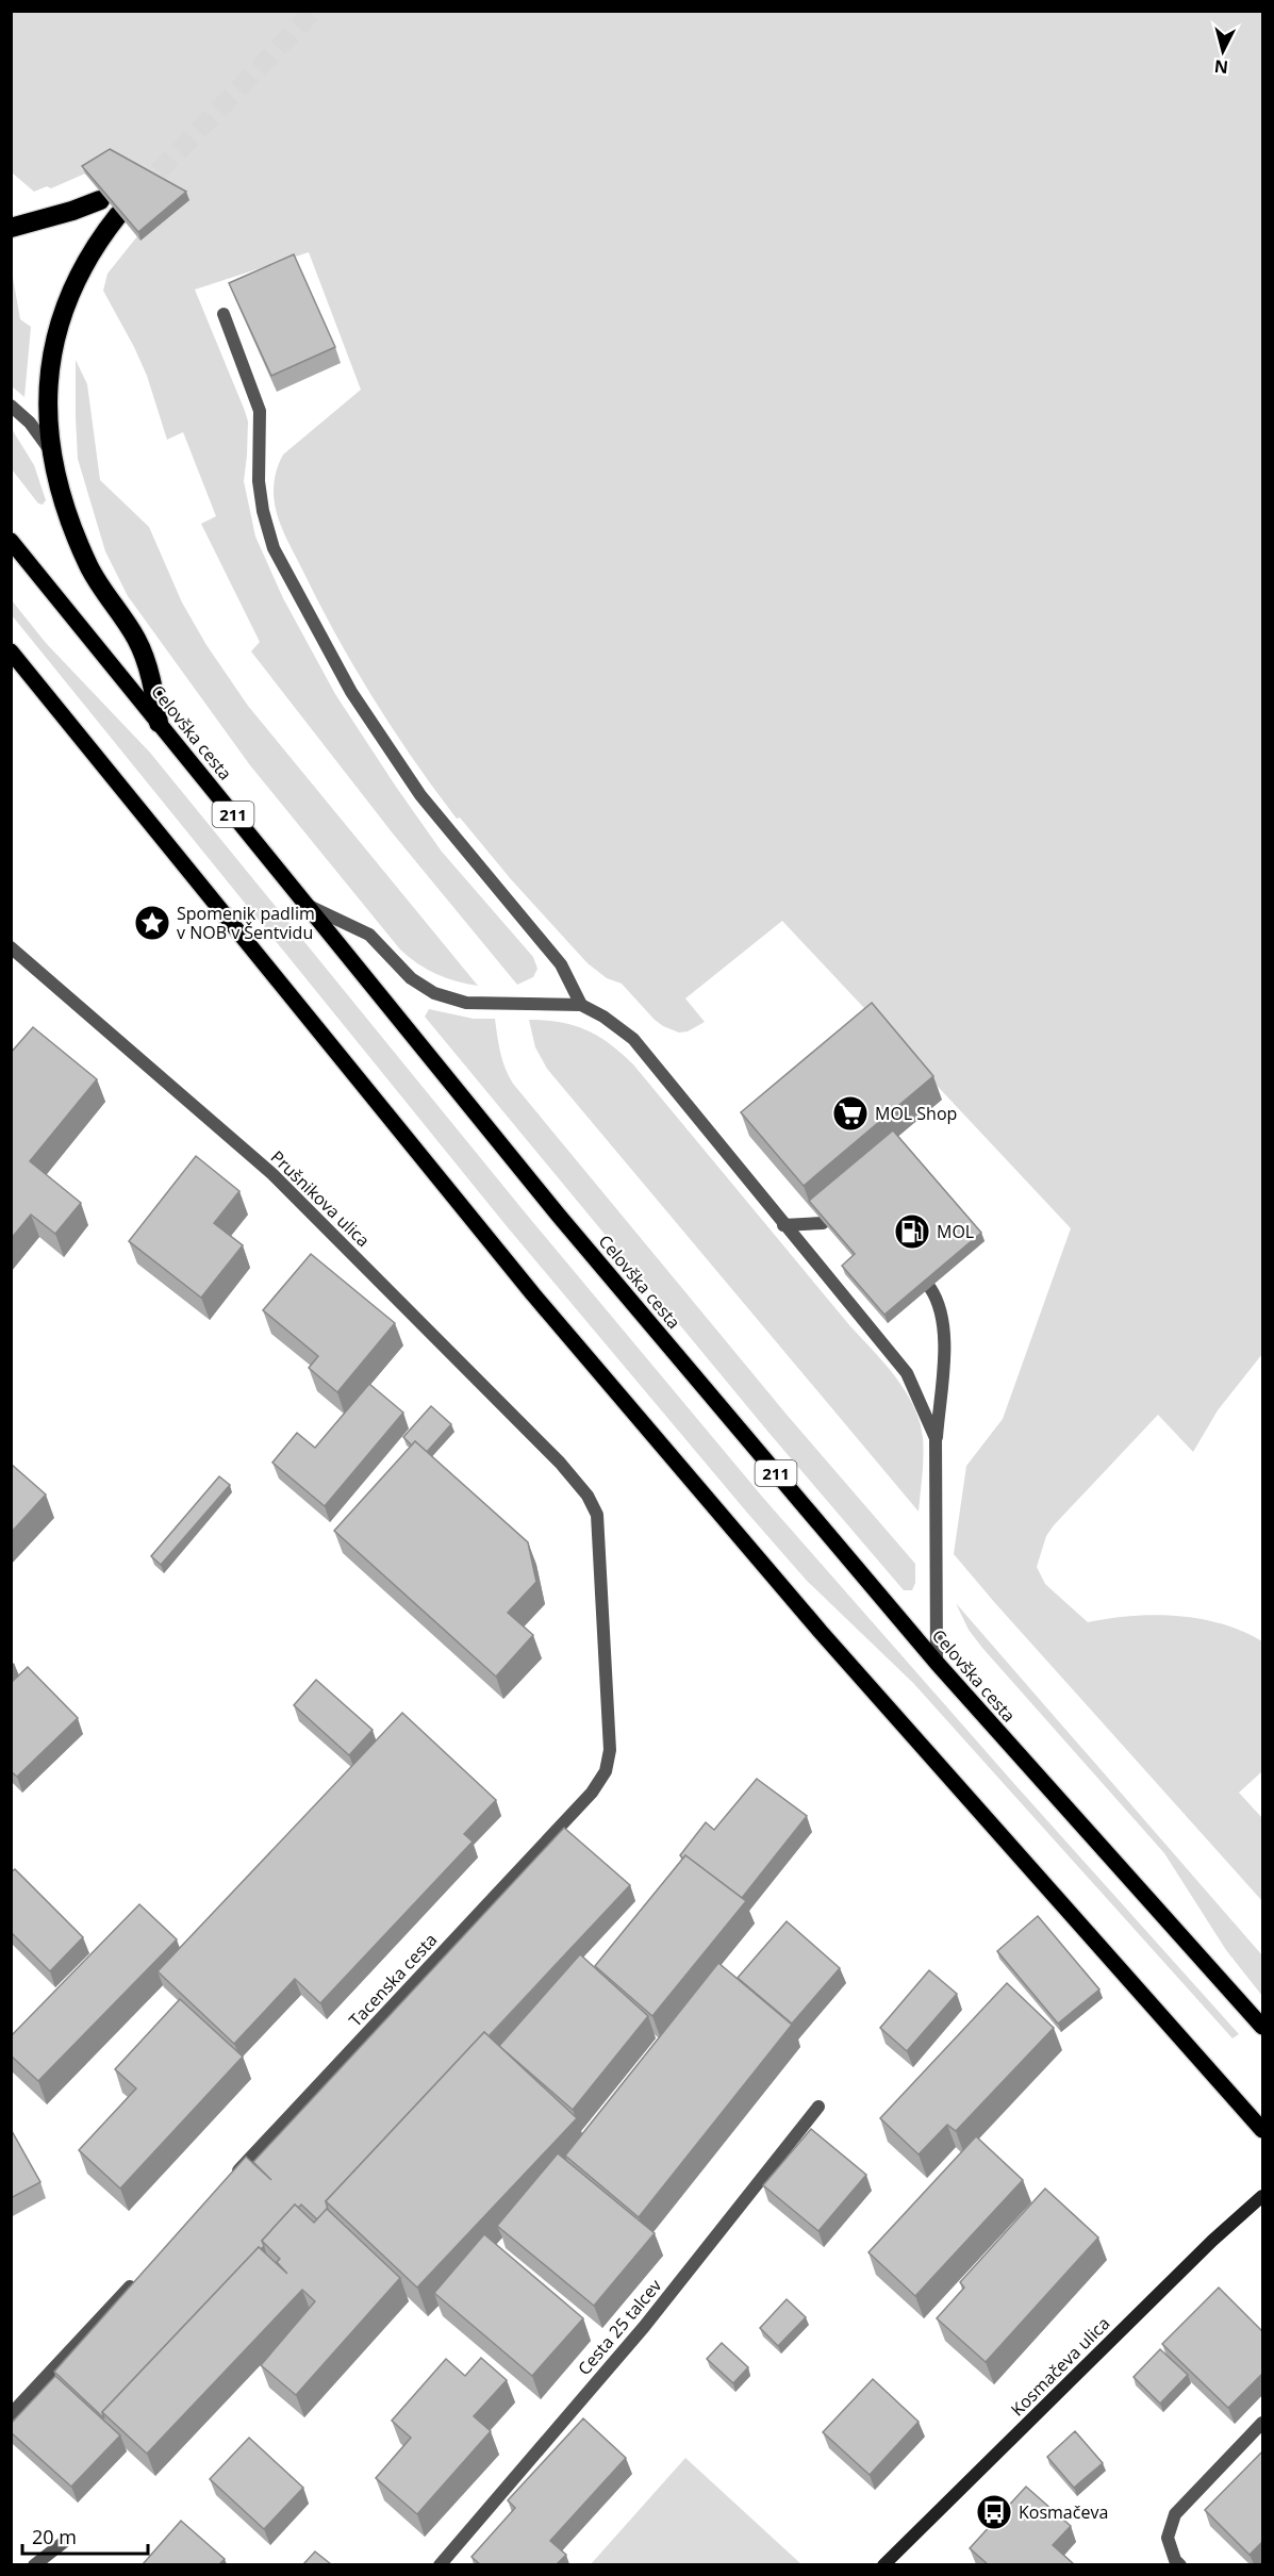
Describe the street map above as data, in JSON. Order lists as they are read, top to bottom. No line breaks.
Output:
{"streets":{"main road":["Celovška cesta","211","Kosmačeva ulica"],"street":["Prušnikova ulica","Tacenska cesta","Cesta 25 talcev"]},"crossings":[["Prušnikova ulica","Tacenska cesta"]],"places":{"place":["Spomenik padlim v NOB v Šentvidu"],"supermarket":["MOL Shop"],"fuel station":["MOL"],"bus stop":["Kosmačeva"]},"scale_bar":"20 m","north":"bottom"}
